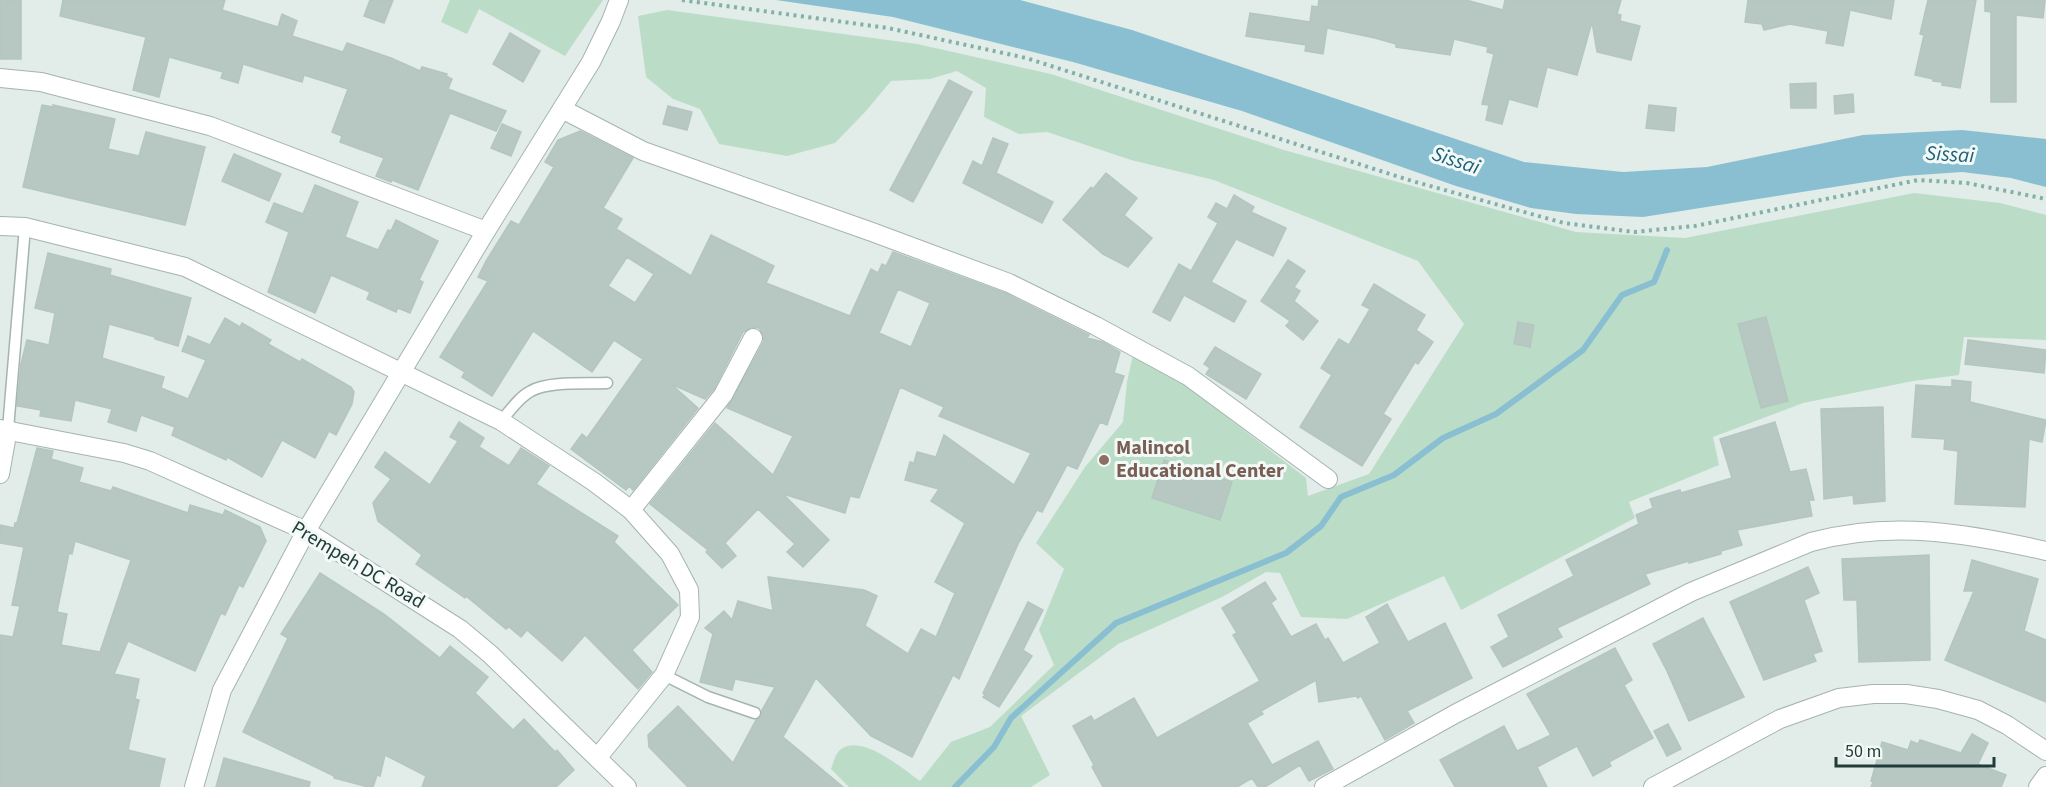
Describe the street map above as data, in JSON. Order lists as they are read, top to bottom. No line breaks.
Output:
{"streets":{"street":["Prempeh DC Road"]},"water":["Sissai"],"places":["Malincol Educational Center"],"scale_bar":"50 m"}
